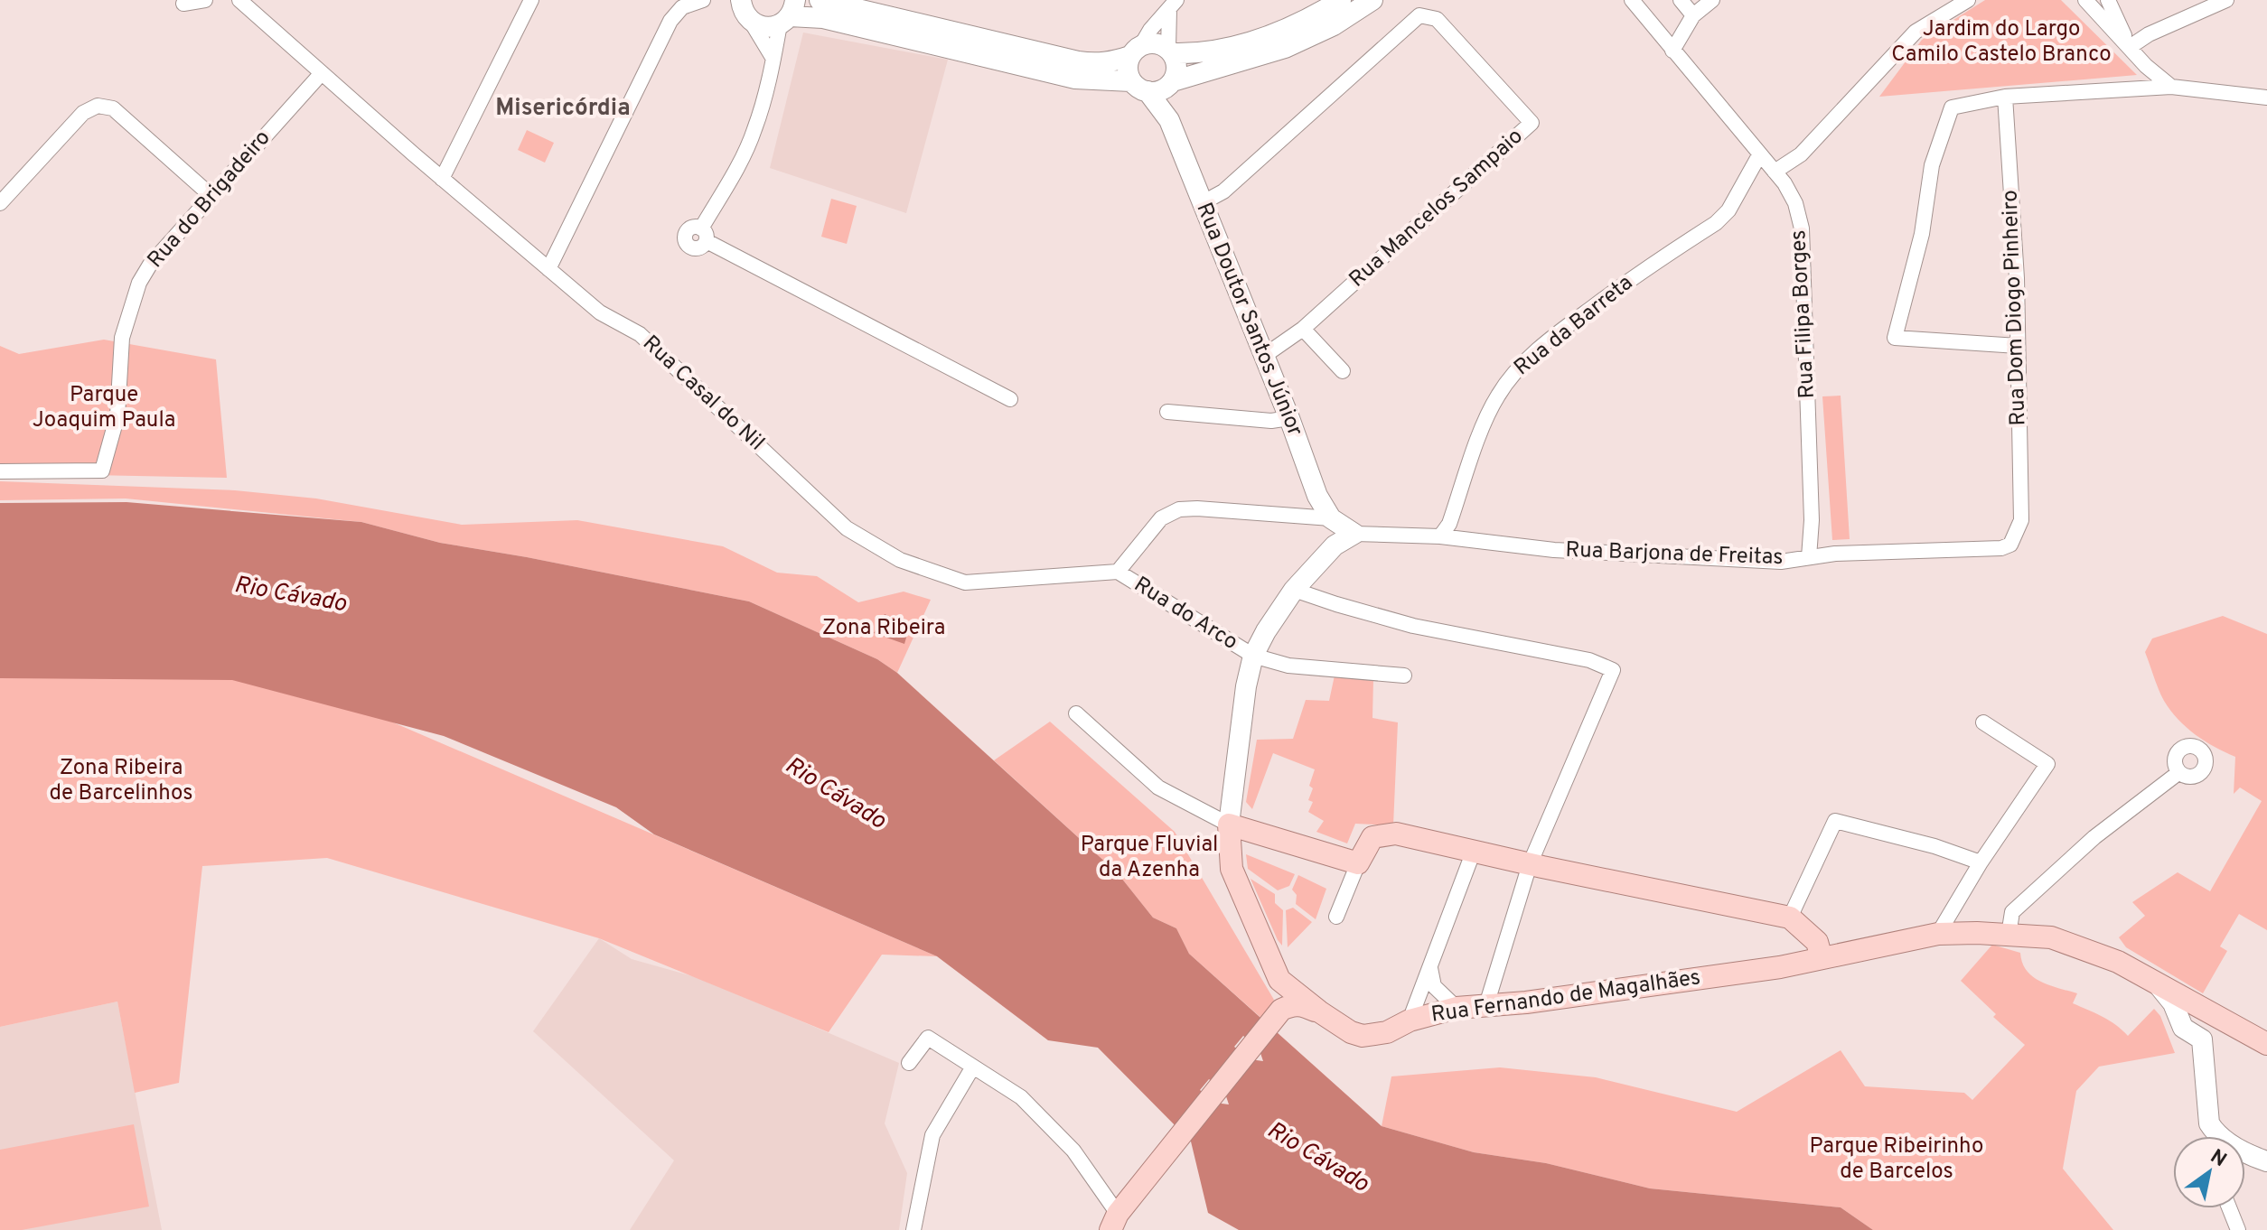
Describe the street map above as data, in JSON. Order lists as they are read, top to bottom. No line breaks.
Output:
{"streets":{"main road":["Rua Fernando de Magalhães"],"street":["Rua do Brigadeiro","Rua Mancelos Sampaio","Rua Dom Diogo Pinheiro","Rua Filipa Borges","Rua Doutor Santos Júnior","Rua da Barreta","Rua Casal do Nil","Rua Barjona de Freitas","Rua do Arco"]},"crossings":[["Rua do Brigadeiro","Rua Casal do Nil"],["Rua Mancelos Sampaio","Rua Doutor Santos Júnior"],["Rua Dom Diogo Pinheiro","Rua Barjona de Freitas"],["Rua Filipa Borges","Rua da Barreta"],["Rua Filipa Borges","Rua Barjona de Freitas"],["Rua da Barreta","Rua Barjona de Freitas"],["Rua Casal do Nil","Rua do Arco"],["Rua Barjona de Freitas","Rua Fernando de Magalhães"],["Rua do Arco","Rua Fernando de Magalhães"]],"districts":["Misericórdia"],"water":["Rio Cávado"],"parks":["Jardim do Largo Camilo Castelo Branco","Parque Joaquim Paula","Zona Ribeira","Zona Ribeira de Barcelinhos","Parque Fluvial da Azenha","Parque Ribeirinho de Barcelos"],"north":"top right"}
